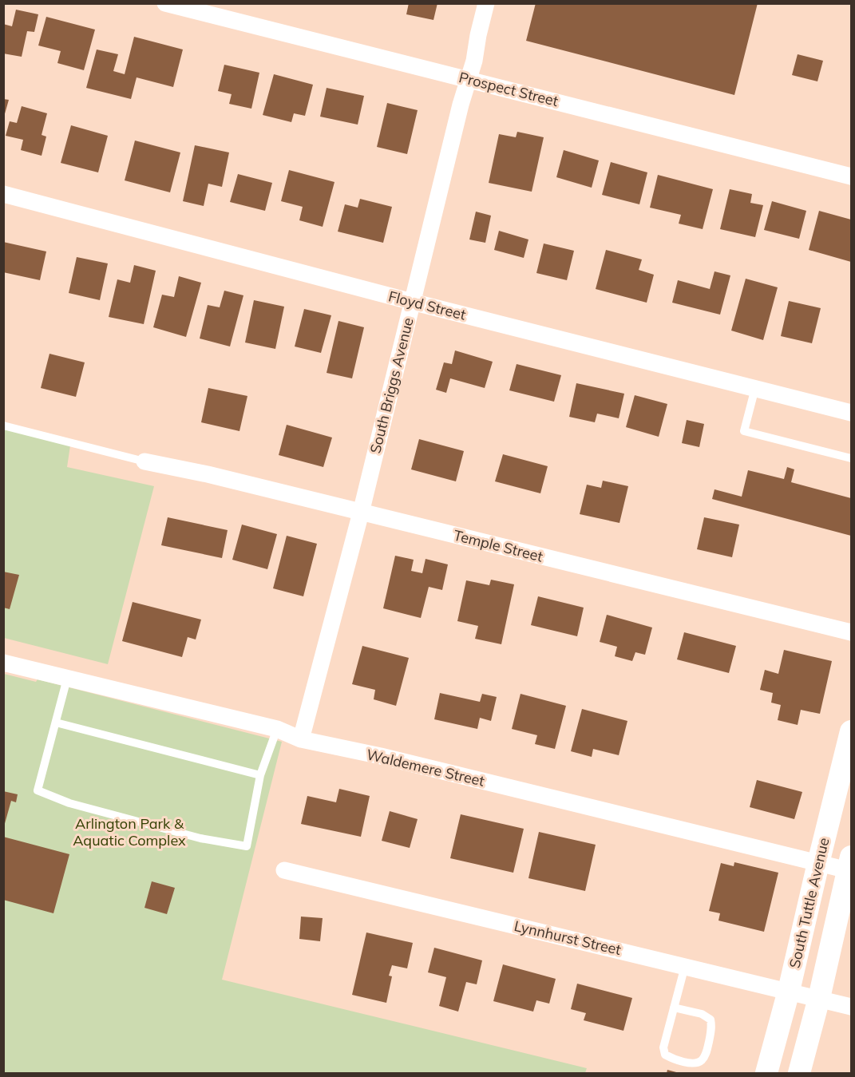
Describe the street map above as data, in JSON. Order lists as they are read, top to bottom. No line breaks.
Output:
{"streets":{"main road":["South Tuttle Avenue"],"street":["Prospect Street","Floyd Street","South Briggs Avenue","Temple Street","Waldemere Street","Lynnhurst Street"]},"crossings":[["Prospect Street","South Briggs Avenue"],["Floyd Street","South Briggs Avenue"],["South Briggs Avenue","Temple Street"],["South Briggs Avenue","Waldemere Street"],["Waldemere Street","South Tuttle Avenue"],["South Tuttle Avenue","Lynnhurst Street"]],"parks":["Arlington Park & Aquatic Complex"]}
